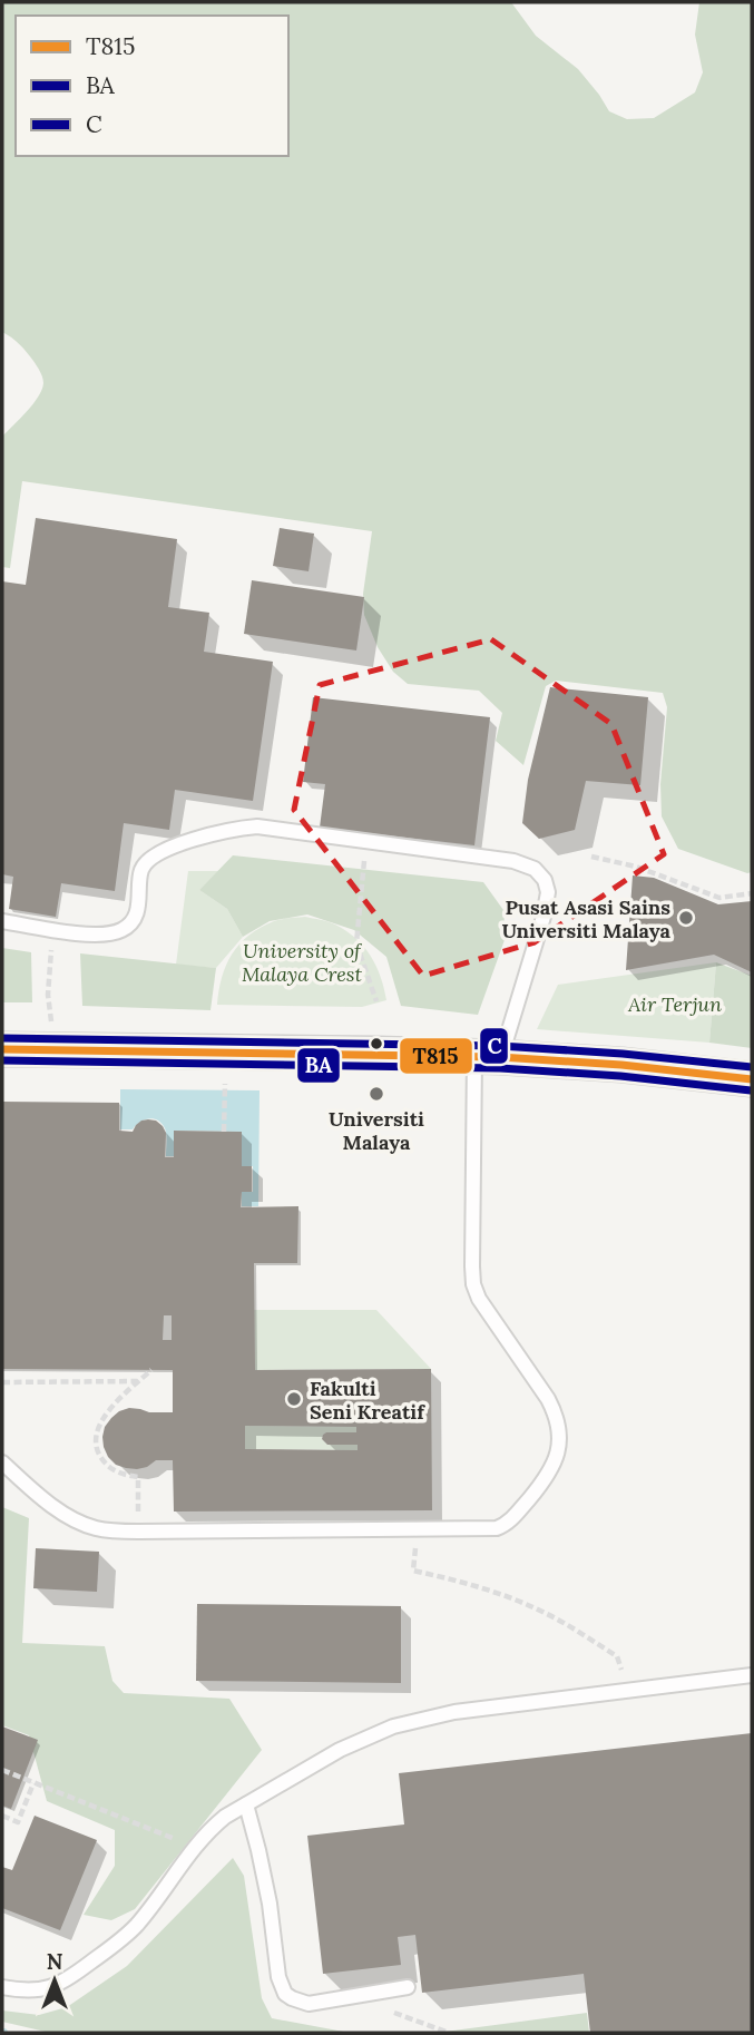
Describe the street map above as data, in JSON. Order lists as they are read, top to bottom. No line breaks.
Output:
{"parks":["University of Malaya Crest","Air Terjun"],"places":["Pusat Asasi Sains Universiti Malaya","Universiti Malaya","Fakulti Seni Kreatif"],"lines":["transit line C","transit line T815","transit line BA"],"legend":["T815","BA","C"],"north":"top"}
